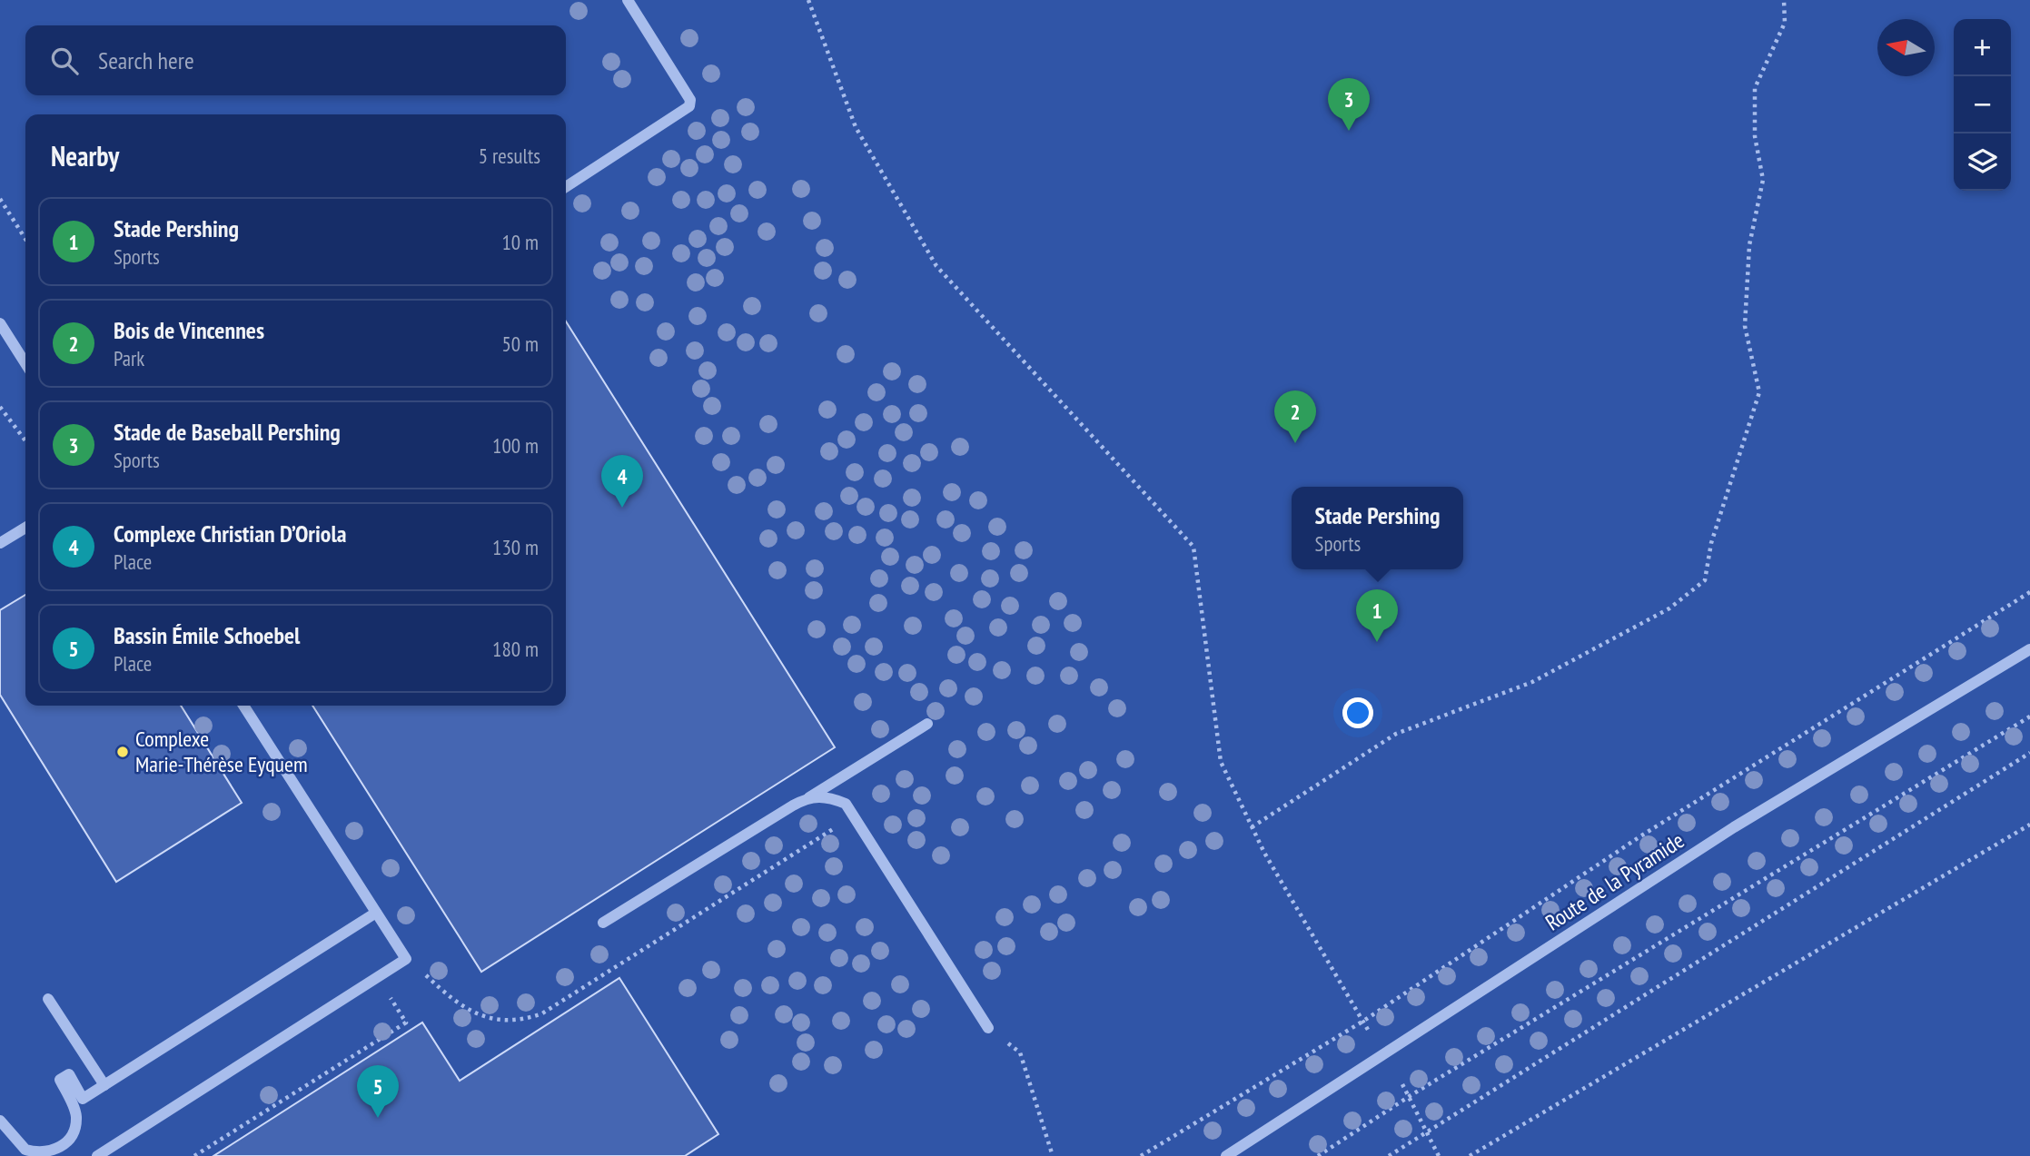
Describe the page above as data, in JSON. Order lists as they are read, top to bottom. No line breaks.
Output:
{"streets":{"street":["Route de la Pyramide"]},"places":["Complexe Marie-Thérèse Eyquem"],"north":"left","page":{"map_buttons":["+","−"],"search":"Search here","pins":["3","2","4","1","5"],"heading":["Nearby","5 results"],"list":[{"mark":"1","name":"Stade Pershing","note":"Sports","value":"10 m"},{"mark":"2","name":"Bois de Vincennes","note":"Park","value":"50 m"},{"mark":"3","name":"Stade de Baseball Pershing","note":"Sports","value":"100 m"},{"mark":"4","name":"Complexe Christian D’Oriola","note":"Place","value":"130 m"},{"mark":"5","name":"Bassin Émile Schoebel","note":"Place","value":"180 m"}],"popup":["Stade Pershing","Sports"]}}
